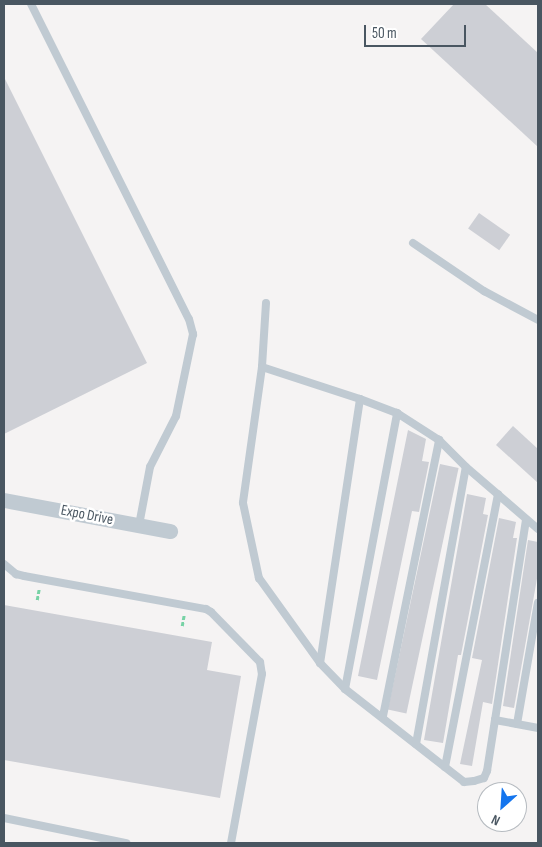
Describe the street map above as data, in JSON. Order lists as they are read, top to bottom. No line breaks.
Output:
{"streets":{"street":["Expo Drive"]},"scale_bar":"50 m","north":"bottom left"}
